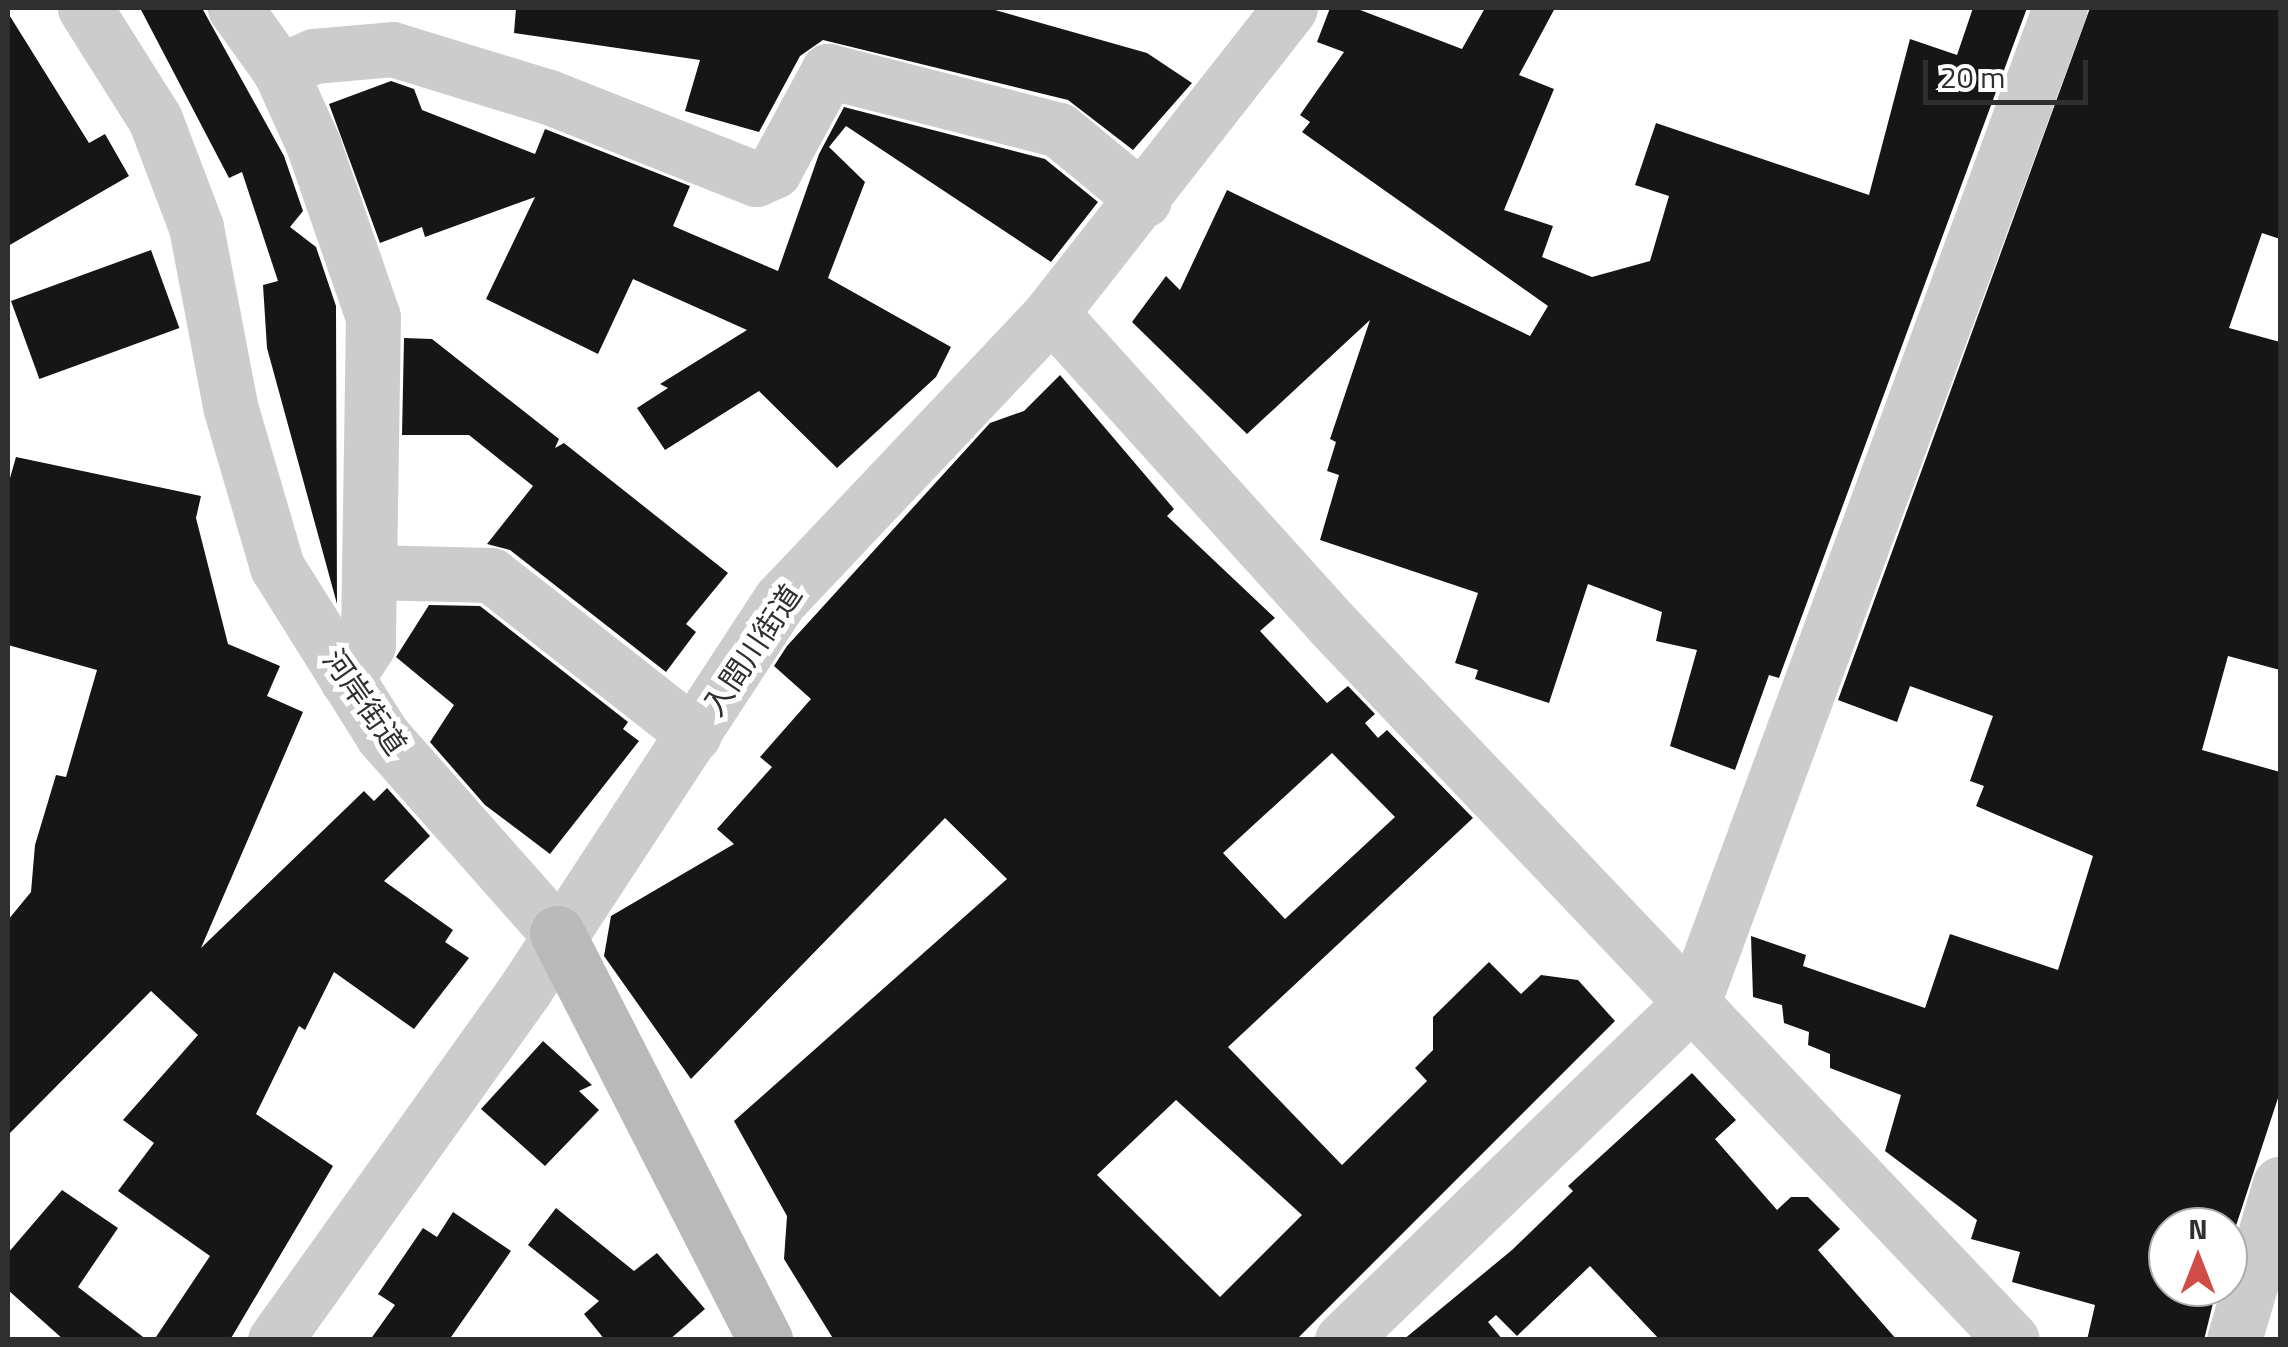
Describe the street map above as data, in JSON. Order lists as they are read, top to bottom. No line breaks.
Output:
{"streets":{"street":["入間川街道","河岸街道"]},"crossings":[["入間川街道","河岸街道"]],"scale_bar":"20 m","north":"top"}
